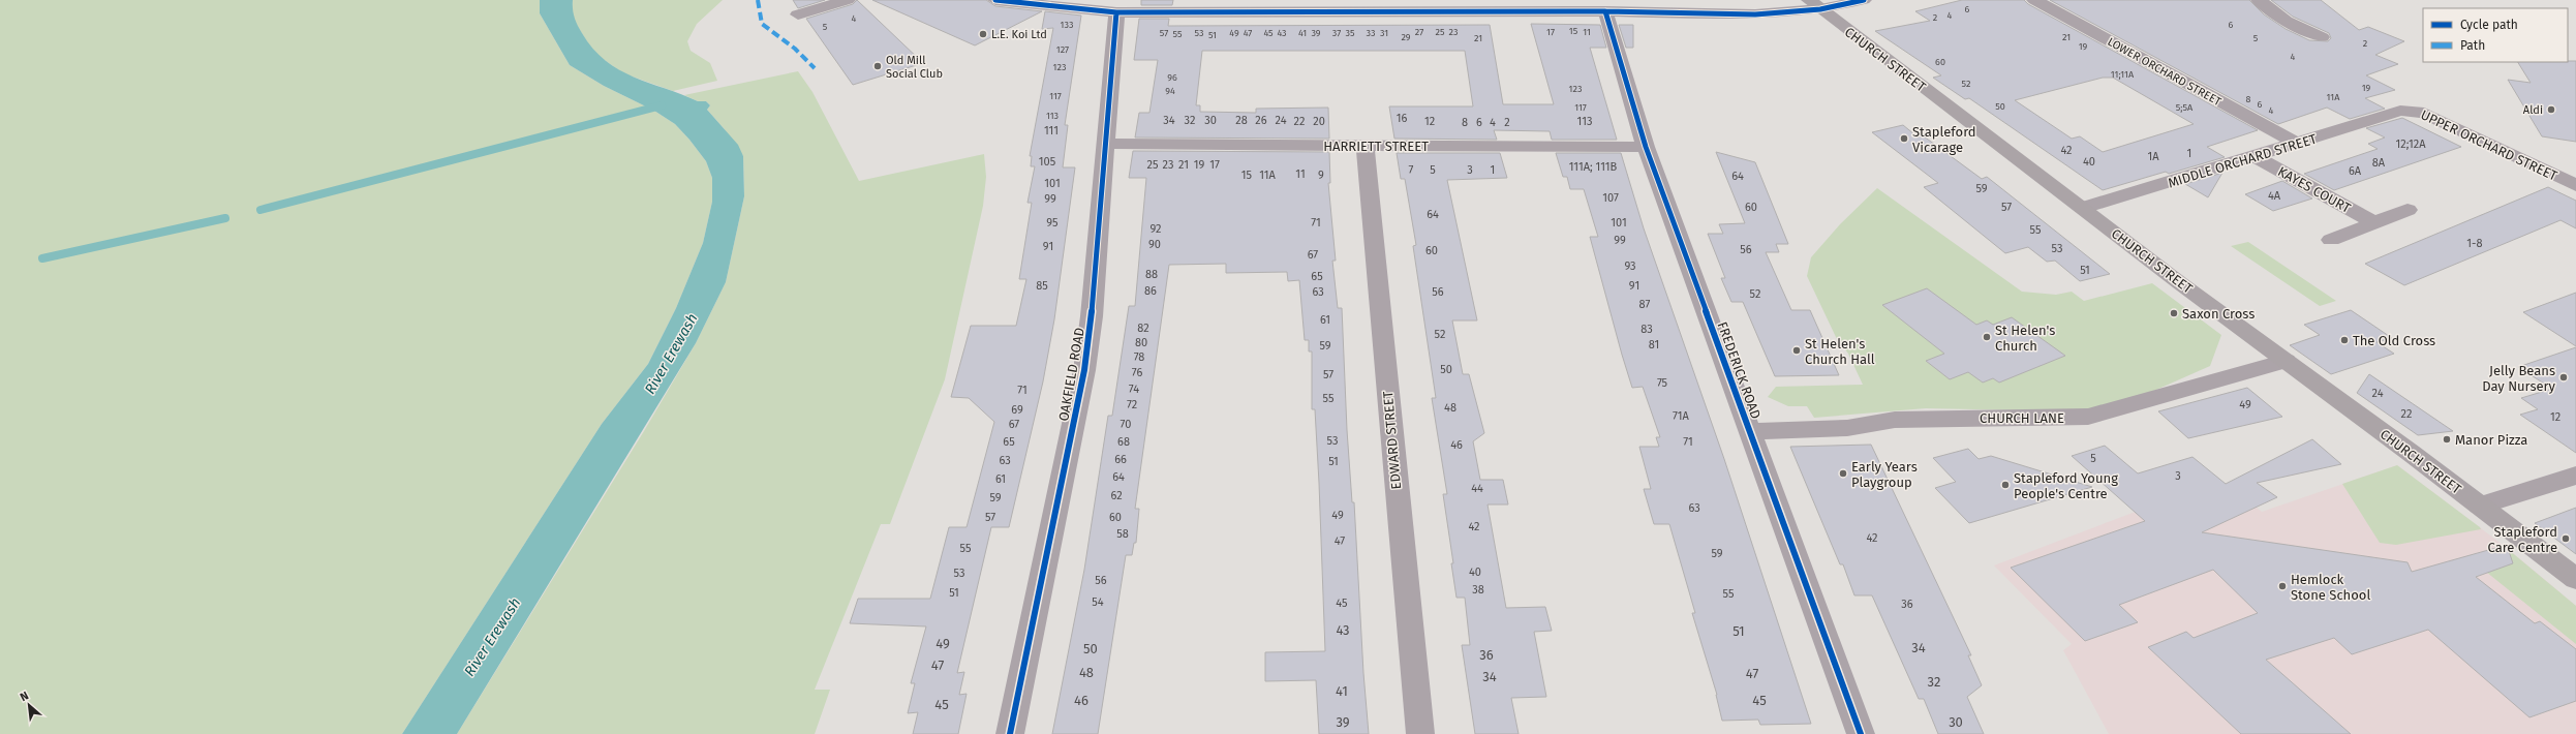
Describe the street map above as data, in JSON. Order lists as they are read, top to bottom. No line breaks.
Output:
{"streets":{"main road":["CHURCH STREET"],"street":["LOWER ORCHARD STREET","UPPER ORCHARD STREET","HARRIETT STREET","MIDDLE ORCHARD STREET","KAYES COURT","FREDERICK ROAD","OAKFIELD ROAD","CHURCH LANE","EDWARD STREET"]},"crossings":[["CHURCH STREET","MIDDLE ORCHARD STREET"],["CHURCH STREET","CHURCH LANE"],["LOWER ORCHARD STREET","MIDDLE ORCHARD STREET"],["UPPER ORCHARD STREET","MIDDLE ORCHARD STREET"],["HARRIETT STREET","FREDERICK ROAD"],["HARRIETT STREET","OAKFIELD ROAD"],["HARRIETT STREET","EDWARD STREET"],["MIDDLE ORCHARD STREET","KAYES COURT"],["FREDERICK ROAD","CHURCH LANE"]],"water":["River Erewash"],"places":["L.E. Koi Ltd","Old Mill Social Club","Aldi","Stapleford Vicarage","Saxon Cross","St Helen's Church","The Old Cross","St Helen's Church Hall","Jelly Beans Day Nursery","Manor Pizza","Early Years Playgroup","Stapleford Young People's Centre","Stapleford Care Centre","Hemlock Stone School"],"house_numbers":["6","4","2","4","133","6","5","15","27","25","23","17","11","57","53","49","47","45","43","41","39","37","35","33","31","55","51","29","21","21","5","2","19","127","4","60","123","11;11A","96","52","19","123","94","117","11A","8","6","50","117","5;5A","4","113","16","34","32","30","28","26","24","22","20","12","113","8","6","4","2","111","12;12A","42","1","1A","105","40","8A","25","23","21","19","17","111A; 111B","7","5","3","1","6A","11","15","11A","9","64","101","59","4A","107","99","60","57","64","95","71","101","92","55","99","1-8","90","91","53","56","60","67","93","51","88","65","85","91","86","63","56","52","87","61","82","83","52","80","81","59","78","50","76","57","75","74","71","24","55","72","49","48","69","22","71A","12","67","70","53","65","68","71","46","5","66","63","51","3","64","61","44","62","59","63","49","57","60","42","58","42","47","55","59","40","53","56","38","51","55","54","45","36","43","51","49","34","50","36","47","48","47","34","32","41","46","45","45","39","30"],"legend":["Cycle path","Path"],"north":"top left"}
